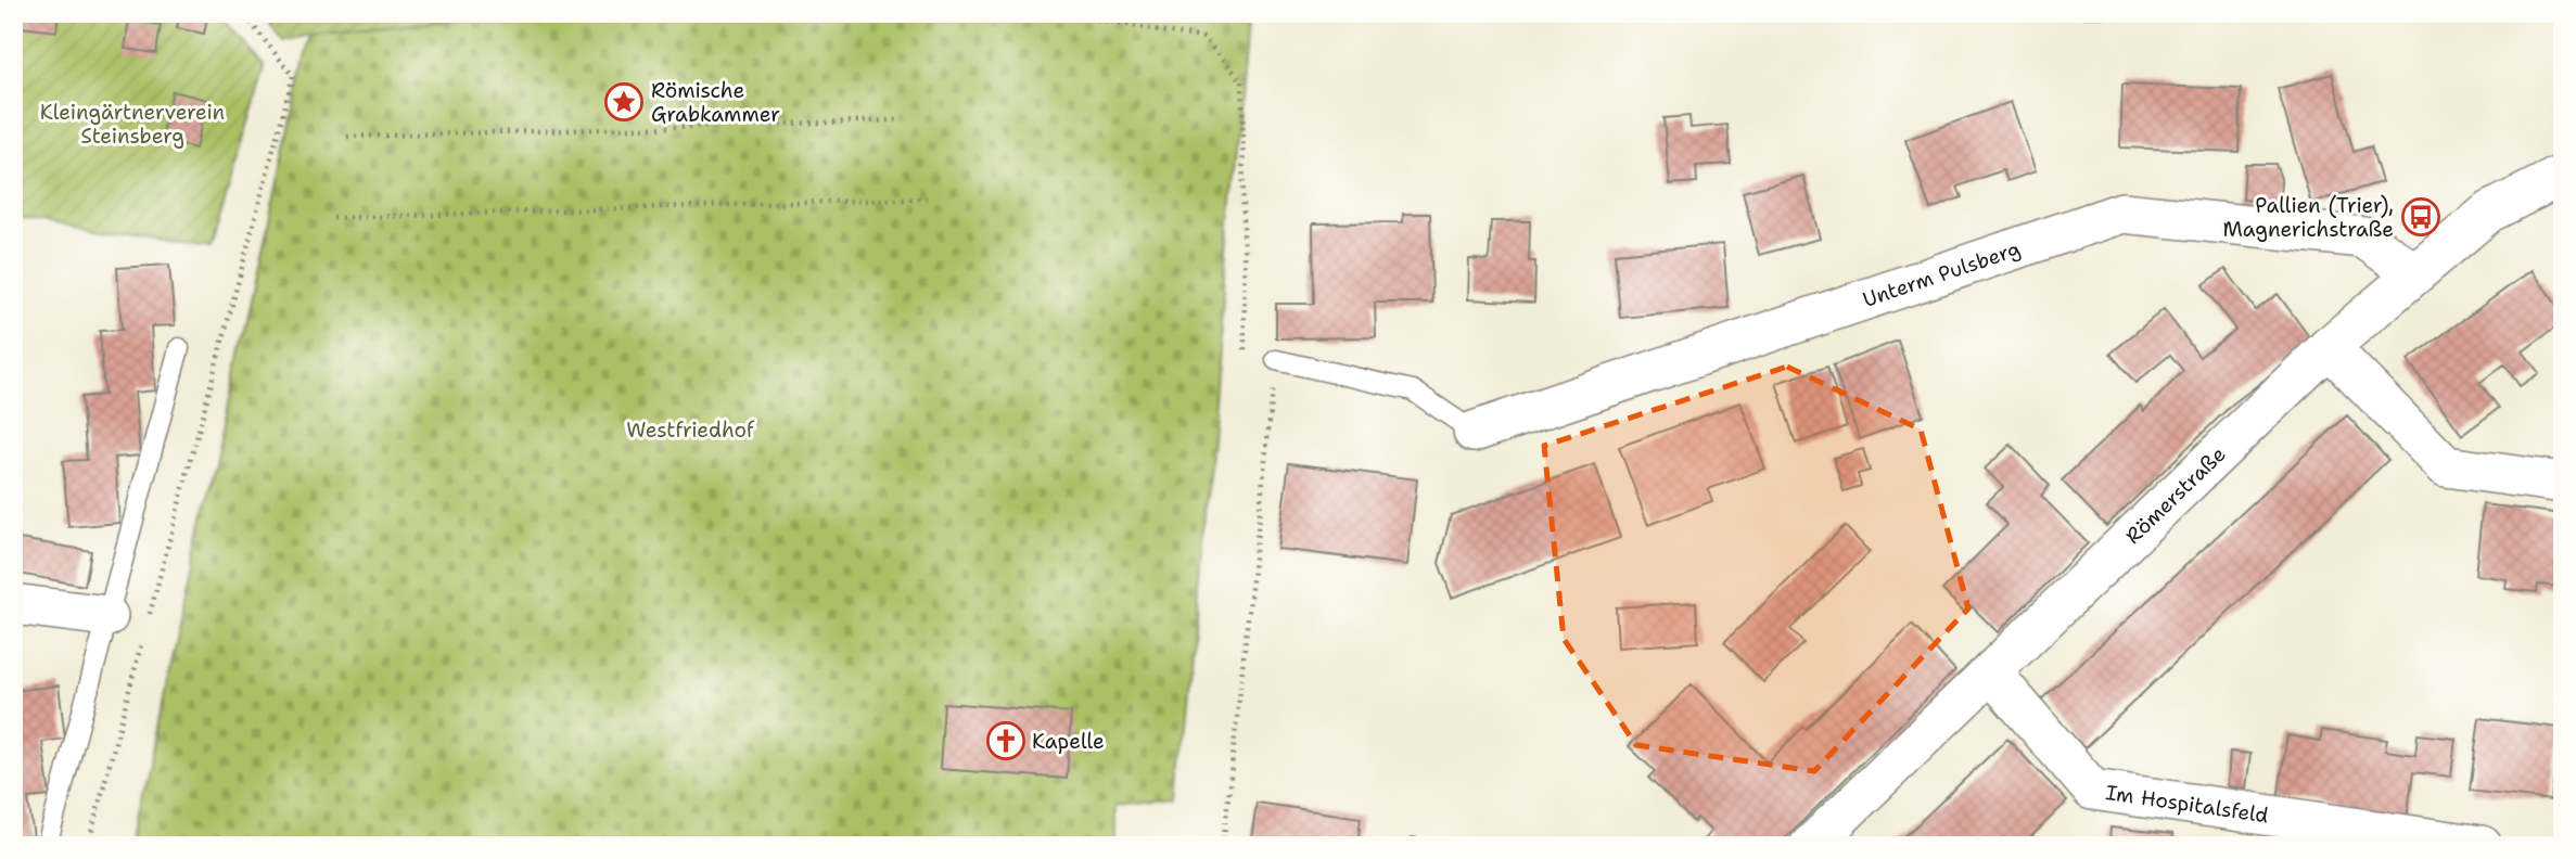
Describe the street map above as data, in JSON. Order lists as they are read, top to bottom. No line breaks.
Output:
{"streets":{"street":["Unterm Pulsberg","Römerstraße","Im Hospitalsfeld"]},"crossings":[["Unterm Pulsberg","Römerstraße"],["Römerstraße","Im Hospitalsfeld"]],"parks":["Kleingärtnerverein Steinsberg","Westfriedhof"],"places":{"place":["Römische Grabkammer"],"bus stop":["Pallien (Trier), Magnerichstraße"],"church":["Kapelle"]}}
